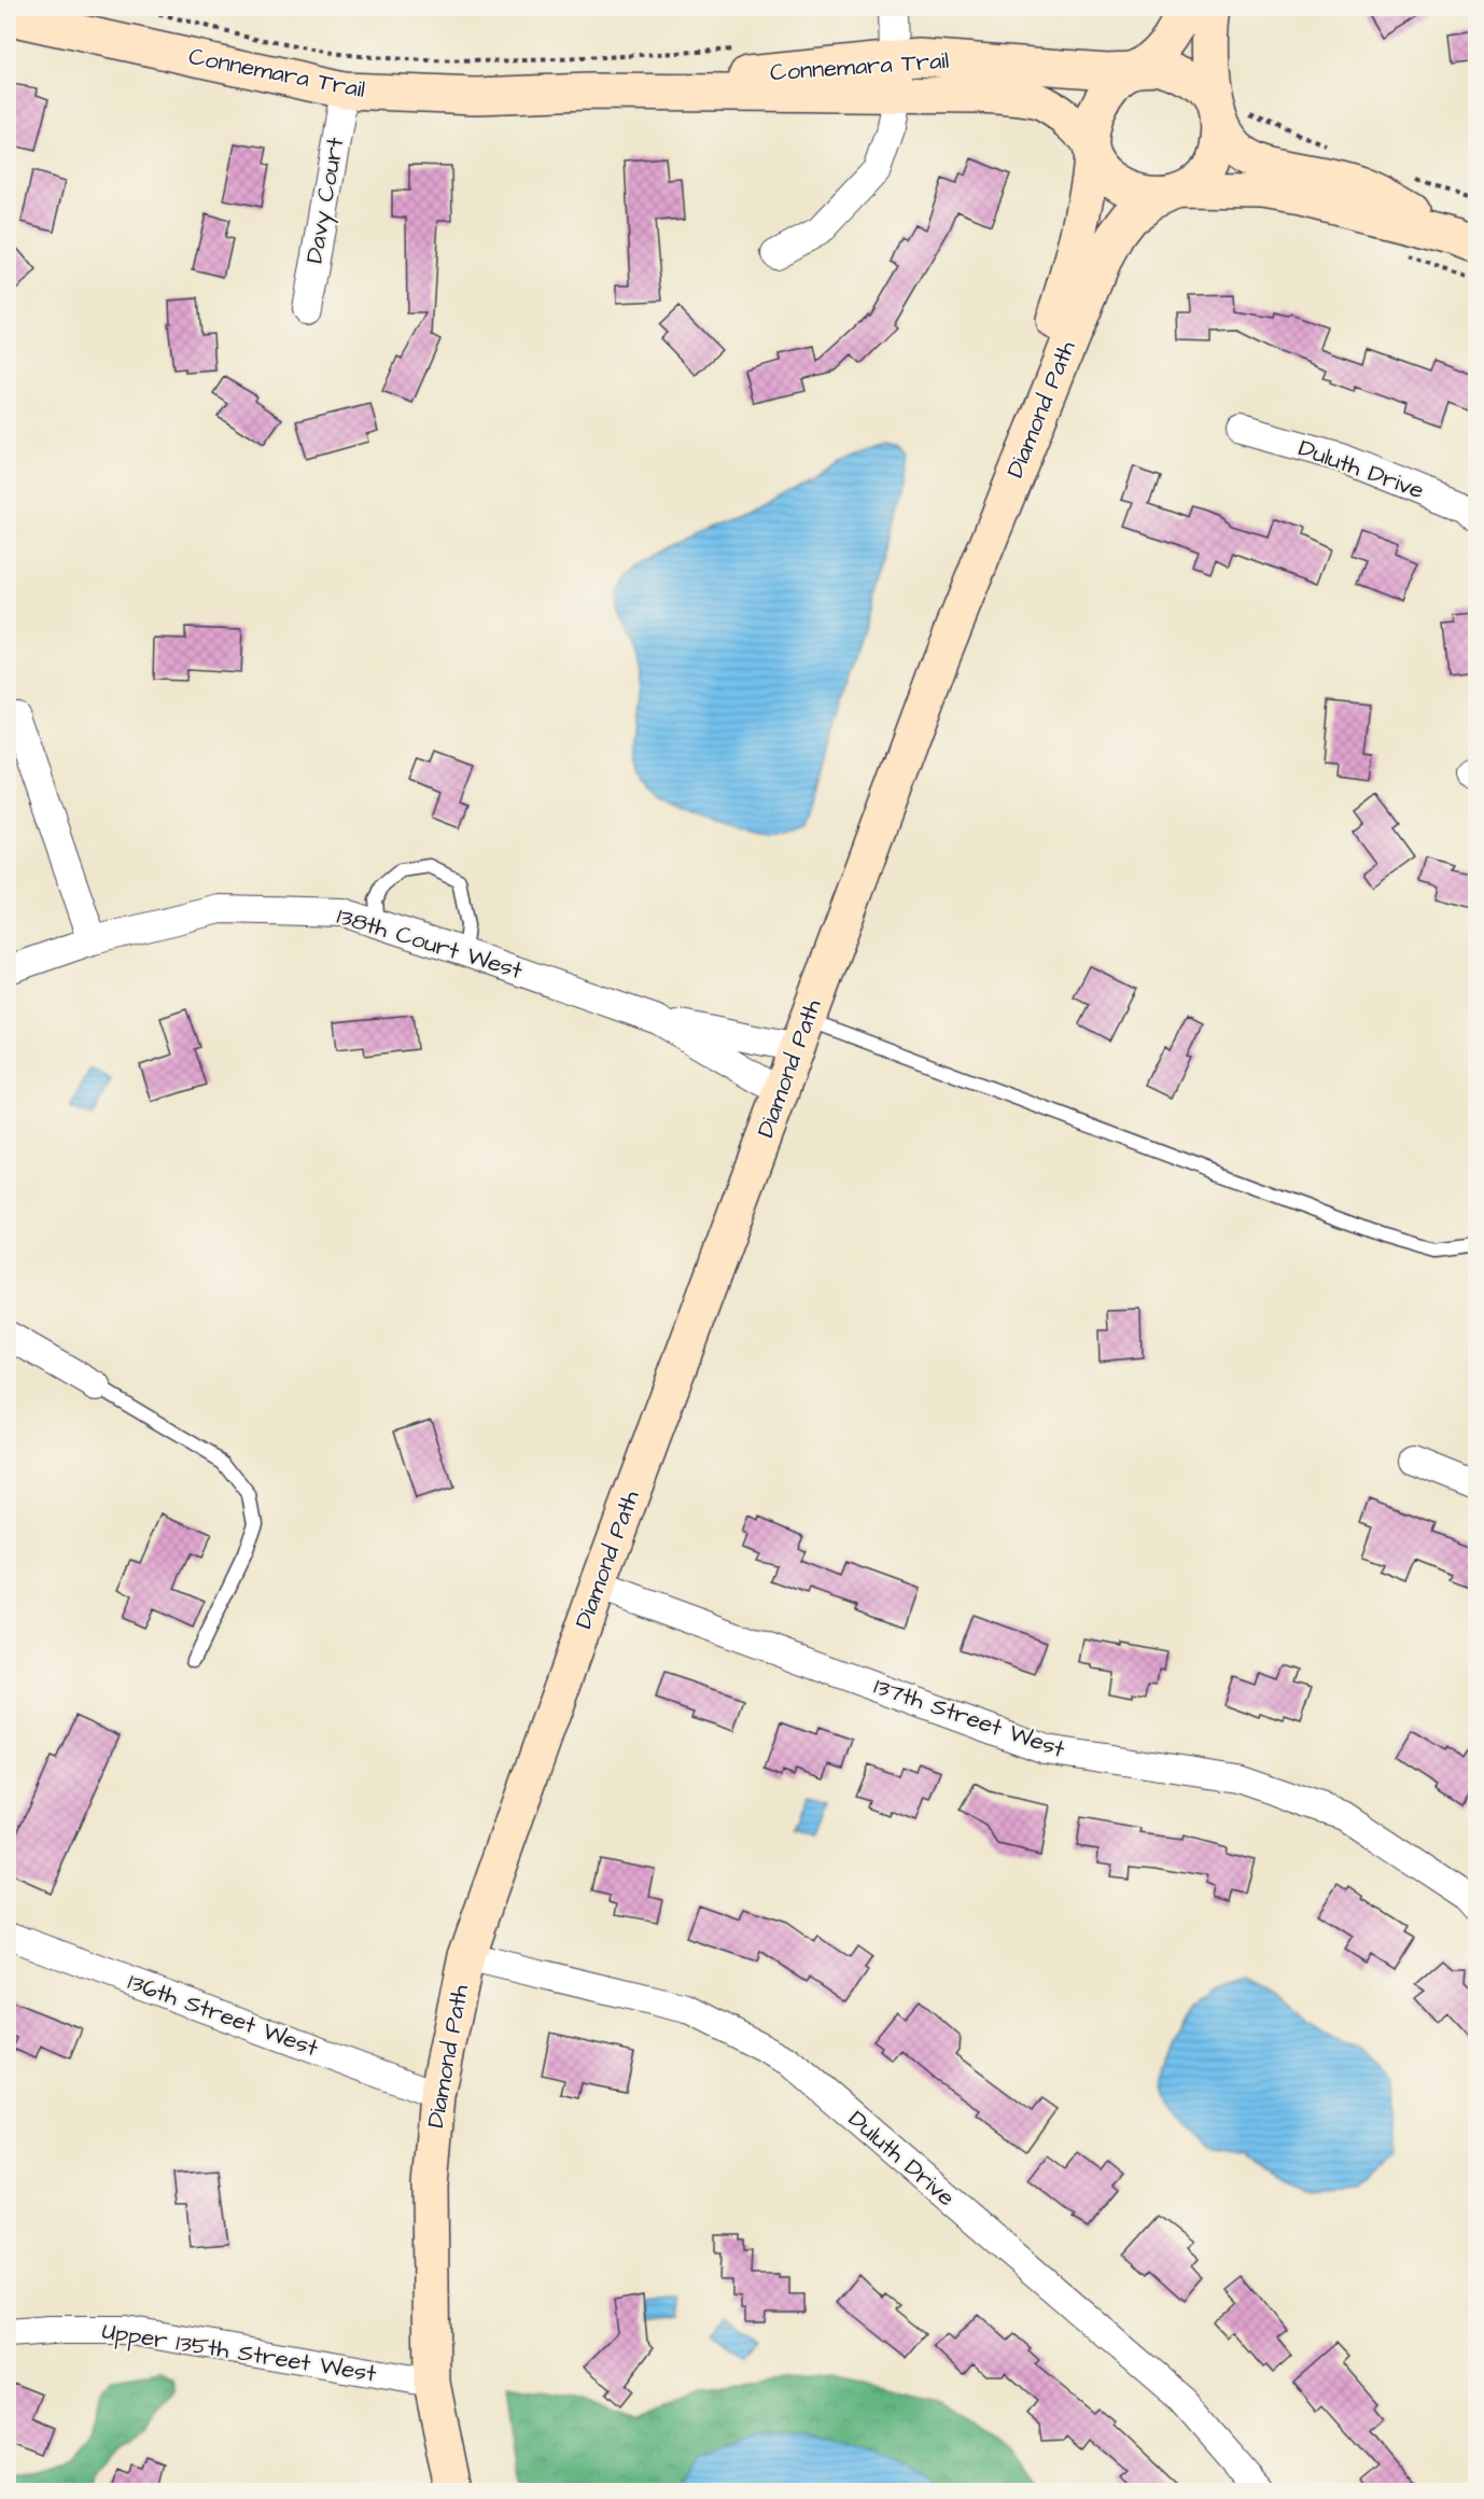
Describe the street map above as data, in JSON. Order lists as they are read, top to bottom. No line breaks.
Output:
{"streets":{"street":["Connemara Trail","Davy Court","Diamond Path","Duluth Drive","138th Court West","137th Street West","136th Street West","Upper 135th Street West"]},"crossings":[["Connemara Trail","Davy Court"],["Connemara Trail","Diamond Path"],["Diamond Path","Duluth Drive"],["Diamond Path","138th Court West"],["Diamond Path","137th Street West"],["Diamond Path","136th Street West"],["Diamond Path","Upper 135th Street West"]]}
